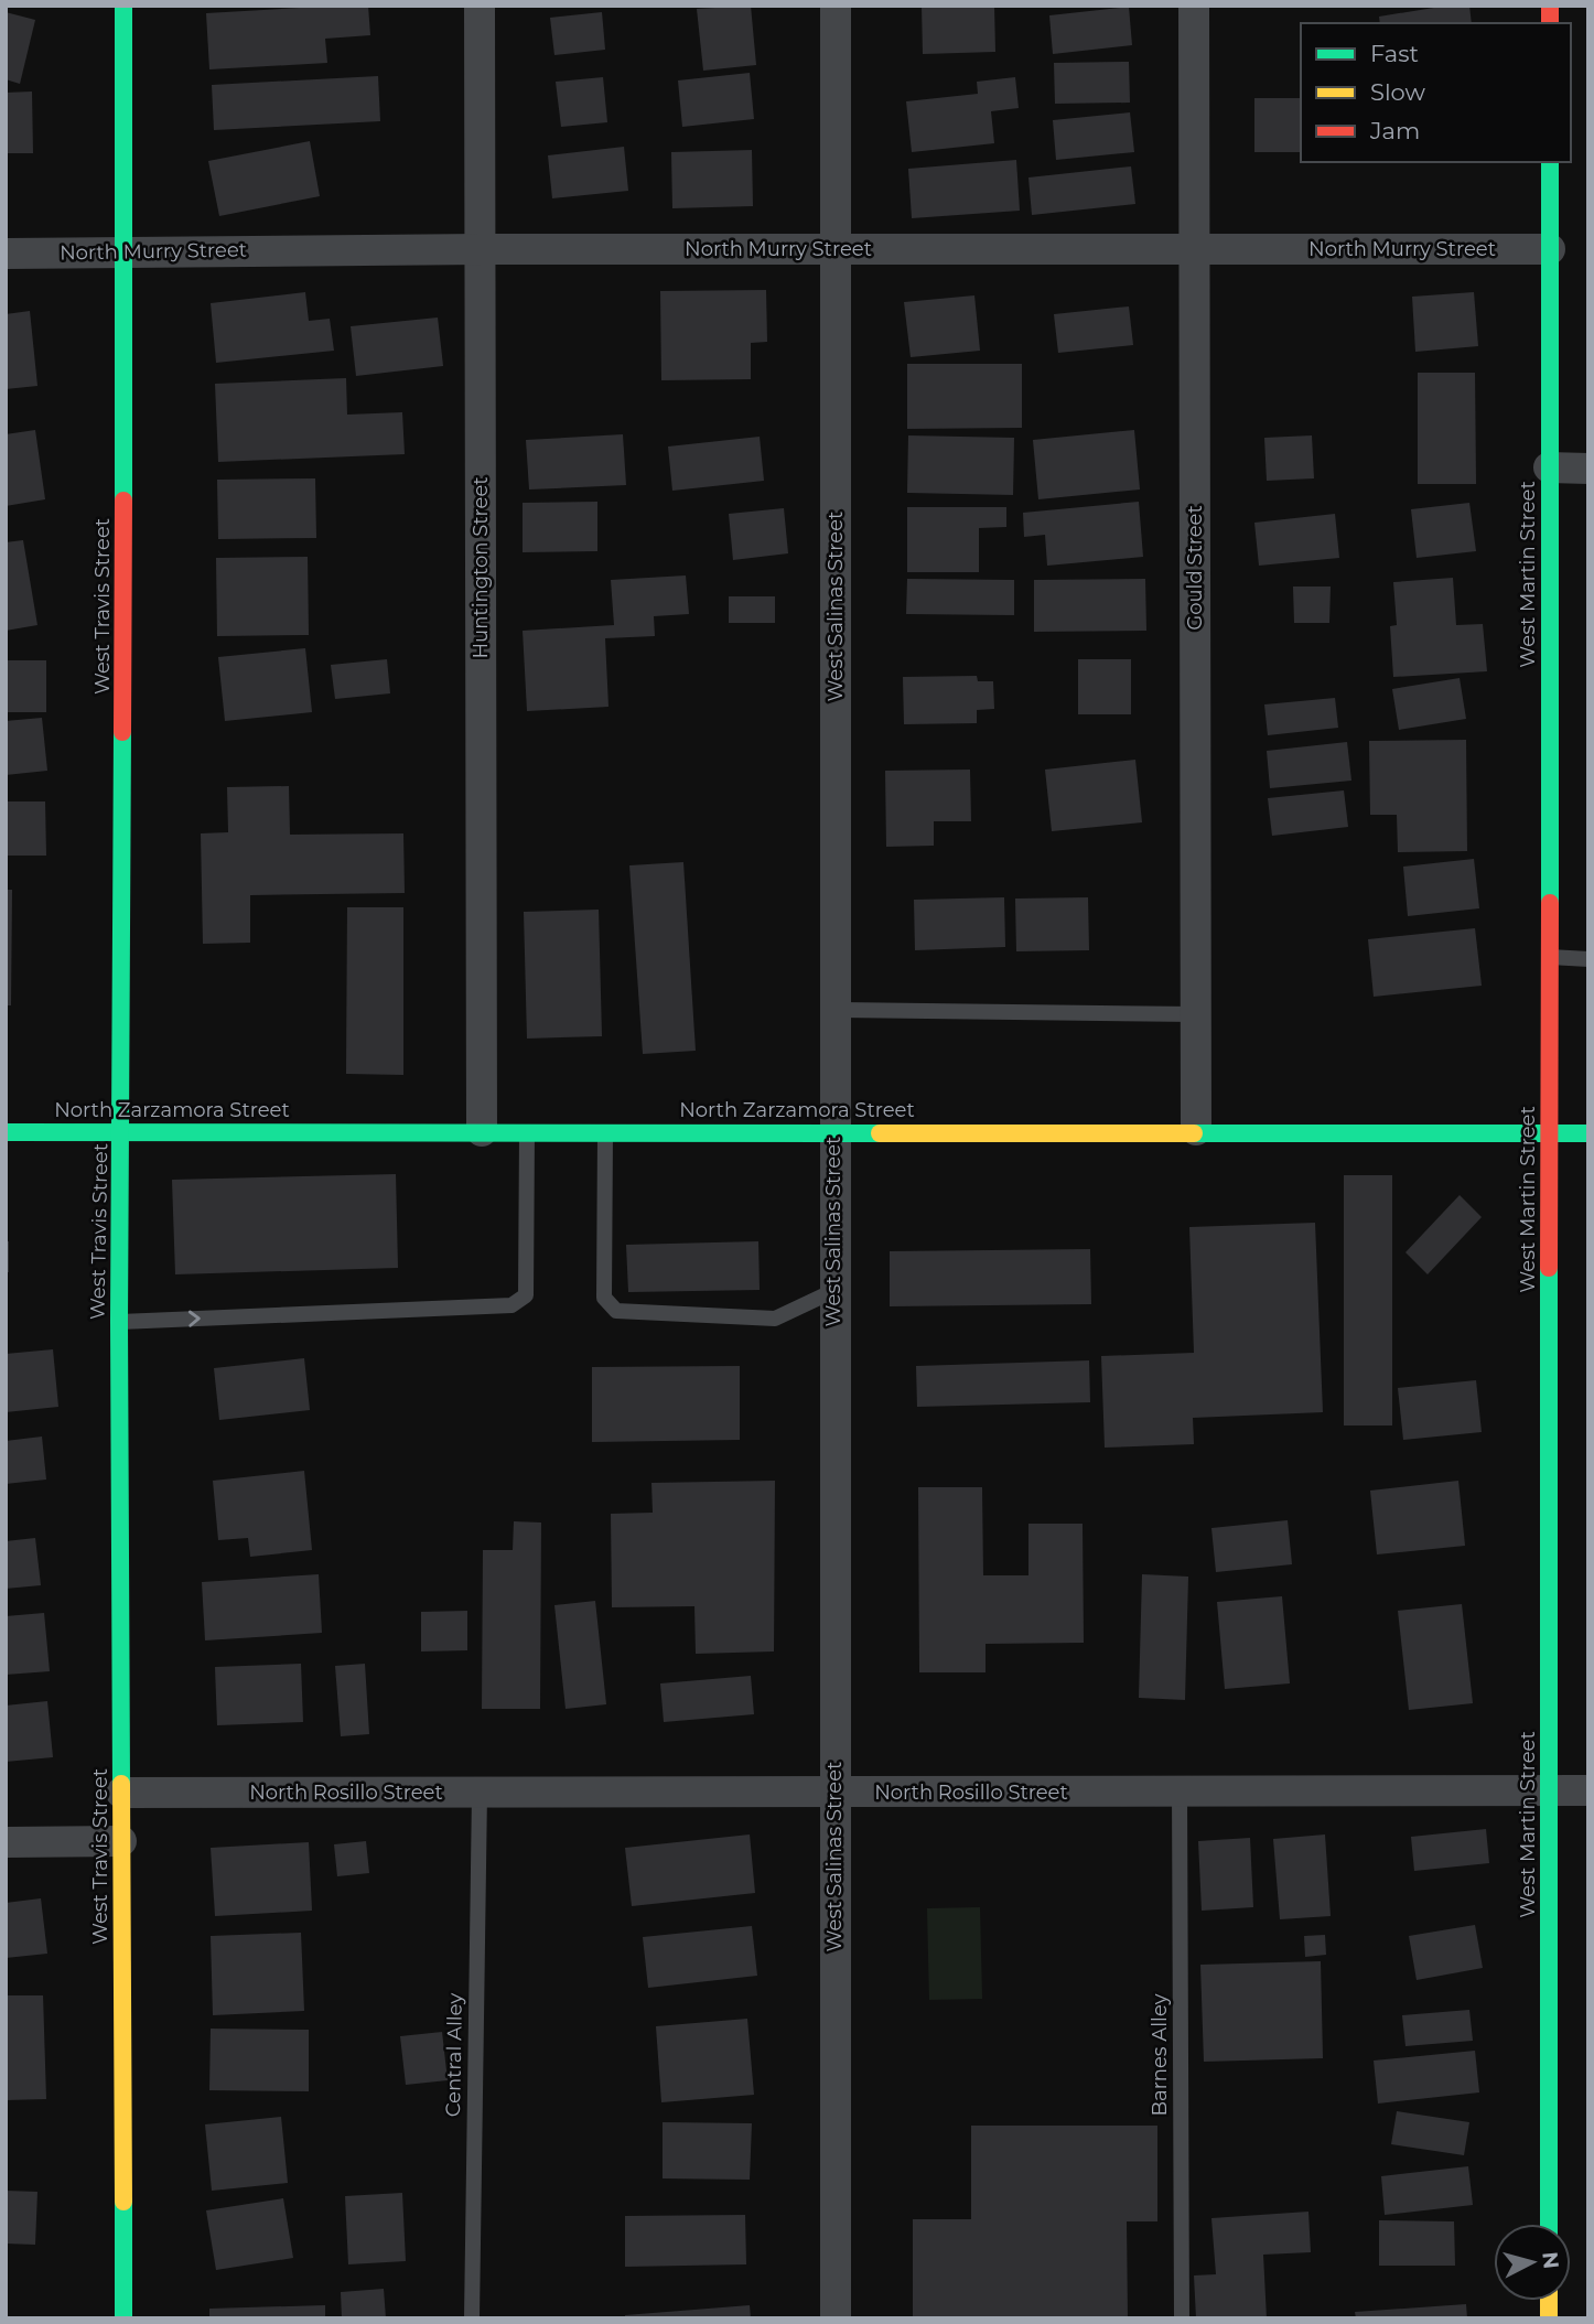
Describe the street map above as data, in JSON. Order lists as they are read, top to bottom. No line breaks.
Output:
{"streets":{"main road":["West Martin Street","West Travis Street","North Zarzamora Street"],"street":["North Murry Street","Huntington Street","Gould Street","West Salinas Street","North Rosillo Street"],"lane":["Central Alley","Barnes Alley"]},"crossings":[["North Murry Street","Huntington Street"],["North Murry Street","Gould Street"],["North Murry Street","West Martin Street"],["North Murry Street","West Travis Street"],["North Murry Street","West Salinas Street"],["Huntington Street","North Zarzamora Street"],["Gould Street","North Zarzamora Street"],["West Martin Street","North Zarzamora Street"],["West Martin Street","North Rosillo Street"],["West Travis Street","North Zarzamora Street"],["West Travis Street","North Rosillo Street"],["West Salinas Street","North Zarzamora Street"],["West Salinas Street","North Rosillo Street"],["North Rosillo Street","Central Alley"],["North Rosillo Street","Barnes Alley"]],"legend":["Fast","Slow","Jam"],"north":"right"}
